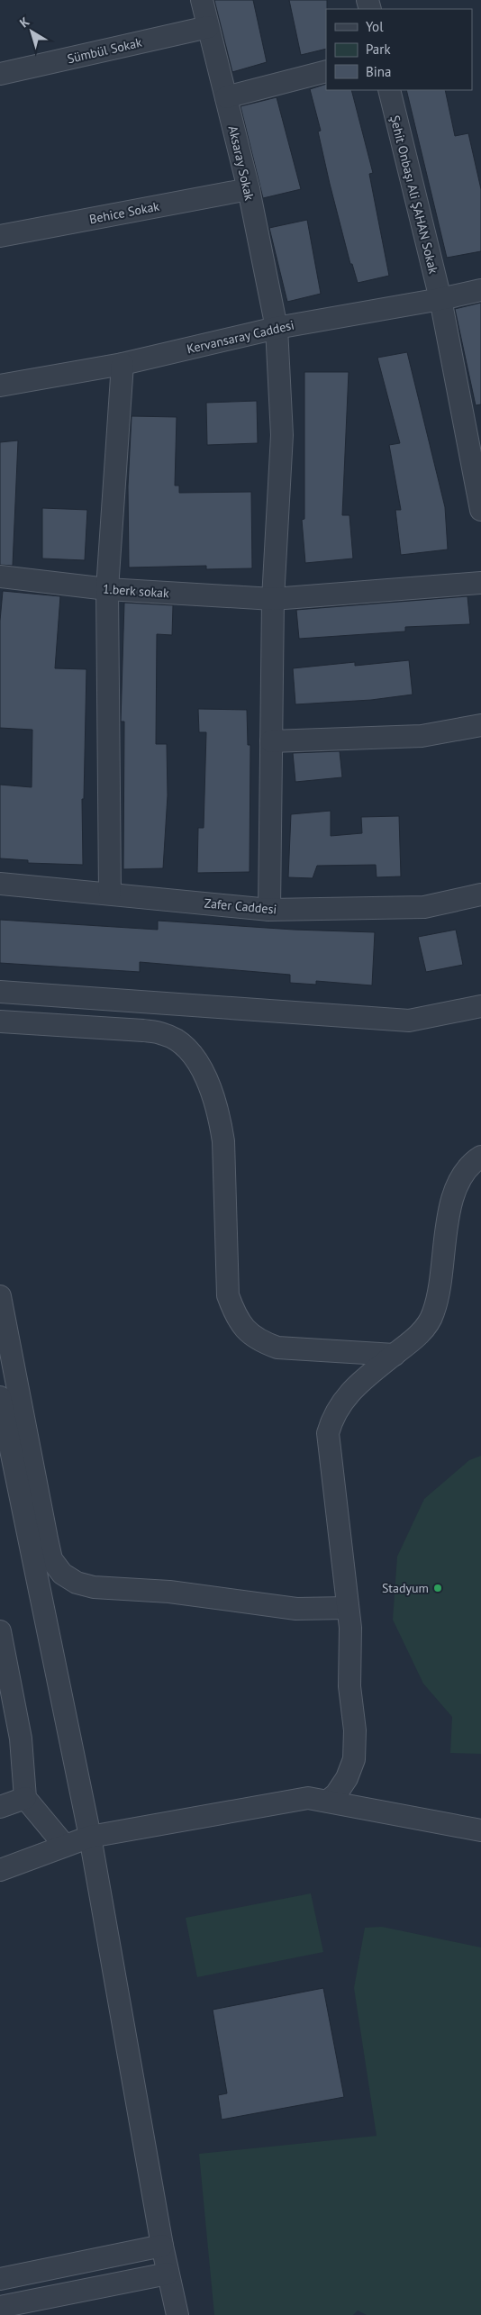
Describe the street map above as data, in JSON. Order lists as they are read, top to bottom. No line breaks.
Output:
{"streets":{"street":["Sümbül Sokak","Aksaray Sokak","Şehit Onbaşı Ali ŞAHAN Sokak","Behice Sokak","Kervansaray Caddesi","1.berk sokak","Zafer Caddesi"]},"crossings":[["Sümbül Sokak","Aksaray Sokak"],["Aksaray Sokak","Behice Sokak"],["Aksaray Sokak","Kervansaray Caddesi"],["Aksaray Sokak","1.berk sokak"],["Aksaray Sokak","Zafer Caddesi"],["Şehit Onbaşı Ali ŞAHAN Sokak","Kervansaray Caddesi"]],"places":["Stadyum"],"legend":["Yol","Park","Bina"],"north":"top left"}
